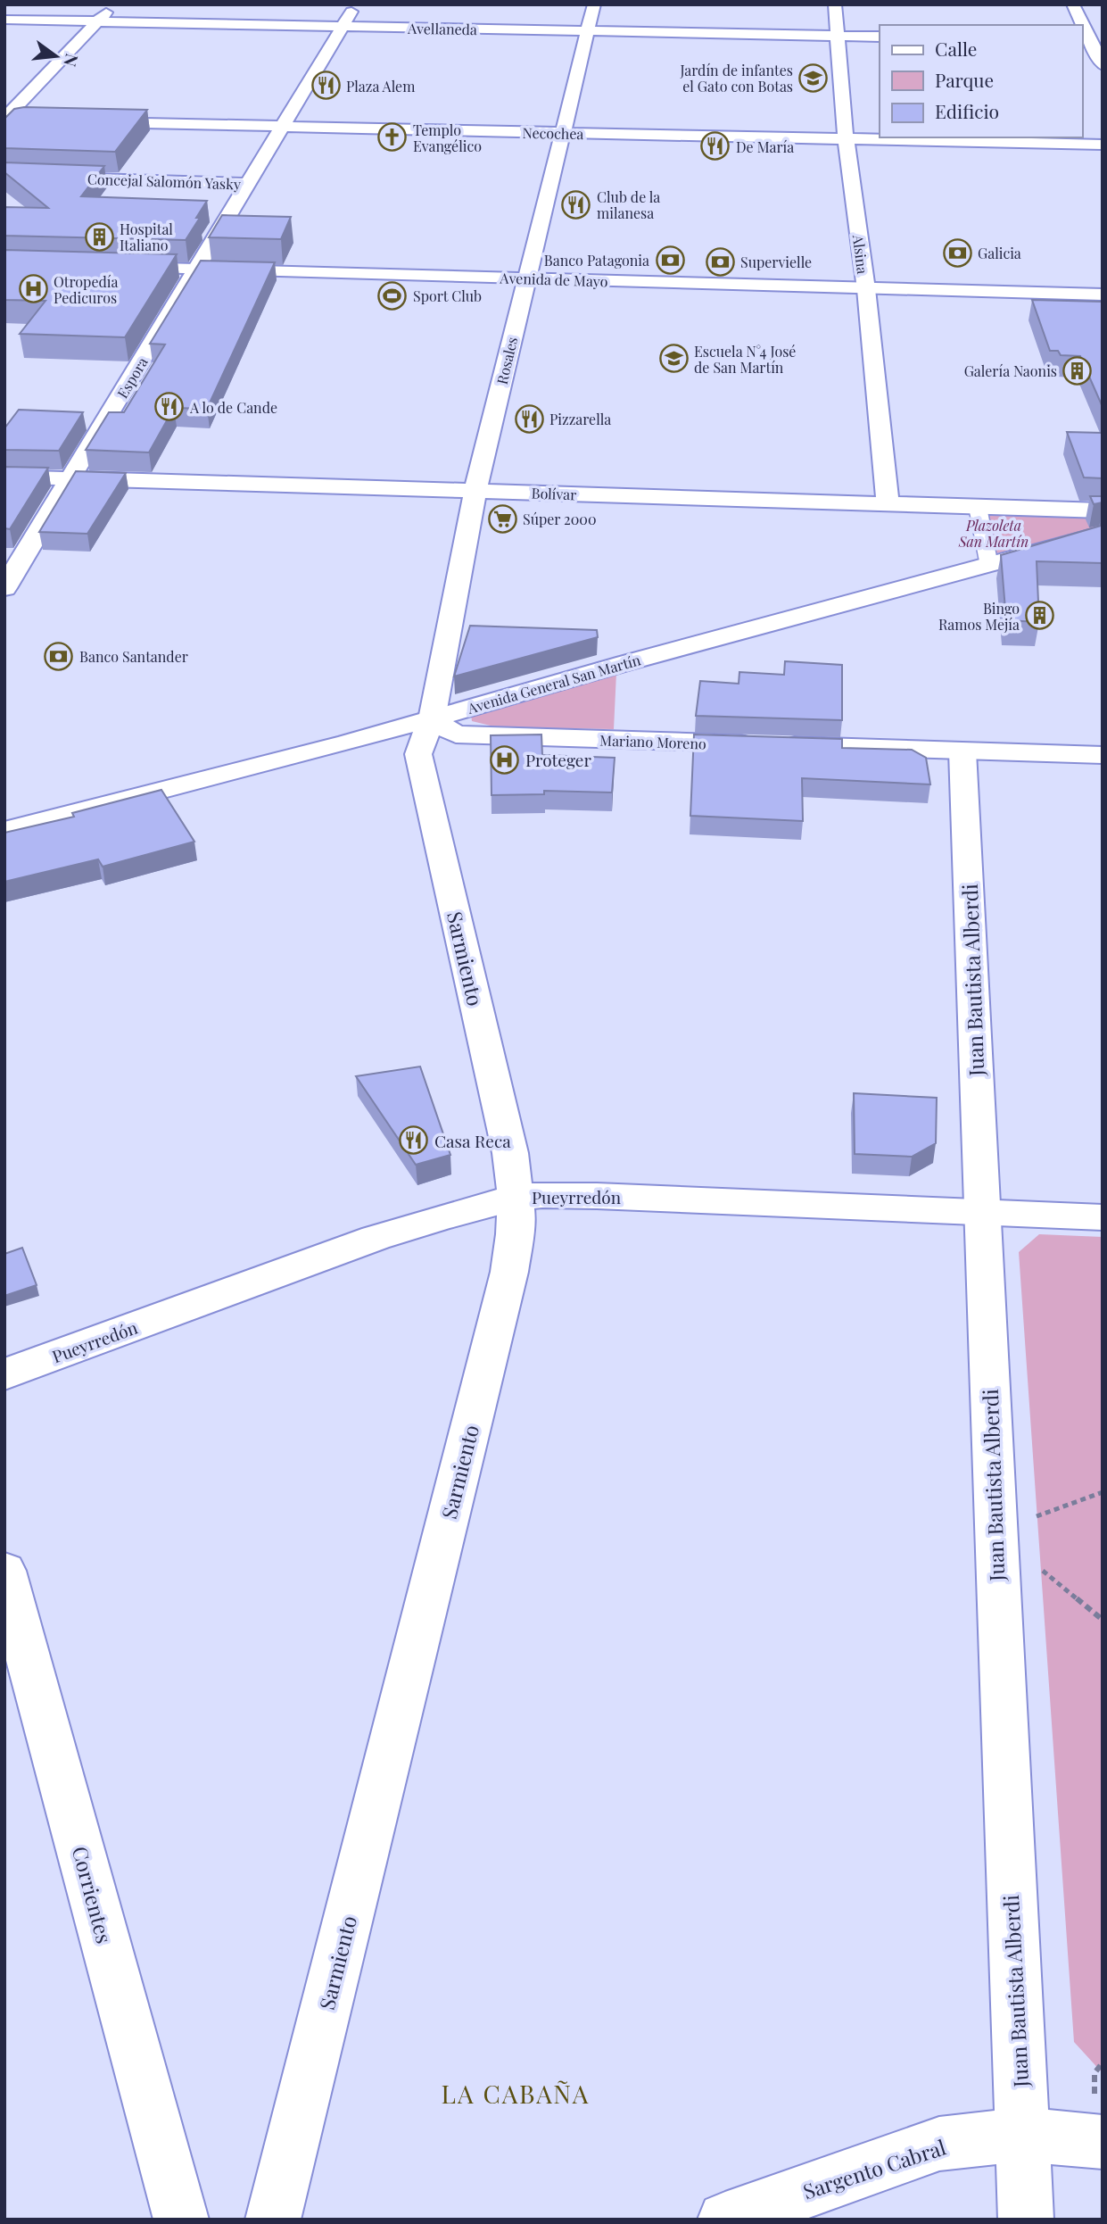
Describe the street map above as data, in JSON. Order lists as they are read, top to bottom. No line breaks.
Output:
{"streets":{"street":["Avellaneda","Necochea","Concejal Salomón Yasky","Alsina","Avenida de Mayo","Rosales","Espora","Bolívar","Avenida General San Martín","Mariano Moreno","Sarmiento","Juan Bautista Alberdi","Pueyrredón","Corrientes","Sargento Cabral"]},"crossings":[["Avellaneda","Alsina"],["Avellaneda","Rosales"],["Avellaneda","Espora"],["Necochea","Alsina"],["Necochea","Rosales"],["Necochea","Espora"],["Concejal Salomón Yasky","Espora"],["Alsina","Avenida de Mayo"],["Alsina","Bolívar"],["Avenida de Mayo","Rosales"],["Avenida de Mayo","Espora"],["Rosales","Bolívar"],["Rosales","Avenida General San Martín"],["Rosales","Mariano Moreno"],["Rosales","Sarmiento"],["Espora","Bolívar"],["Avenida General San Martín","Mariano Moreno"],["Avenida General San Martín","Sarmiento"],["Mariano Moreno","Sarmiento"],["Mariano Moreno","Juan Bautista Alberdi"],["Sarmiento","Pueyrredón"],["Juan Bautista Alberdi","Pueyrredón"],["Juan Bautista Alberdi","Sargento Cabral"]],"districts":["LA CABAÑA"],"parks":["Plazoleta San Martín"],"places":{"school or university":["Jardín de infantes el Gato con Botas","Escuela N°4 José de San Martín"],"restaurant":["Plaza Alem","De María","Club de la milanesa","A lo de Cande","Pizzarella","Casa Reca"],"church":["Templo Evangélico"],"building":["Hospital Italiano","Galería Naonis","Bingo Ramos Mejía"],"bank":["Galicia","Banco Patagonia","Supervielle","Banco Santander"],"hospital":["Otropedía Pedicuros","Proteger"],"sports":["Sport Club"],"supermarket":["Súper 2000"]},"legend":["Calle","Parque","Edificio"],"north":"right"}
